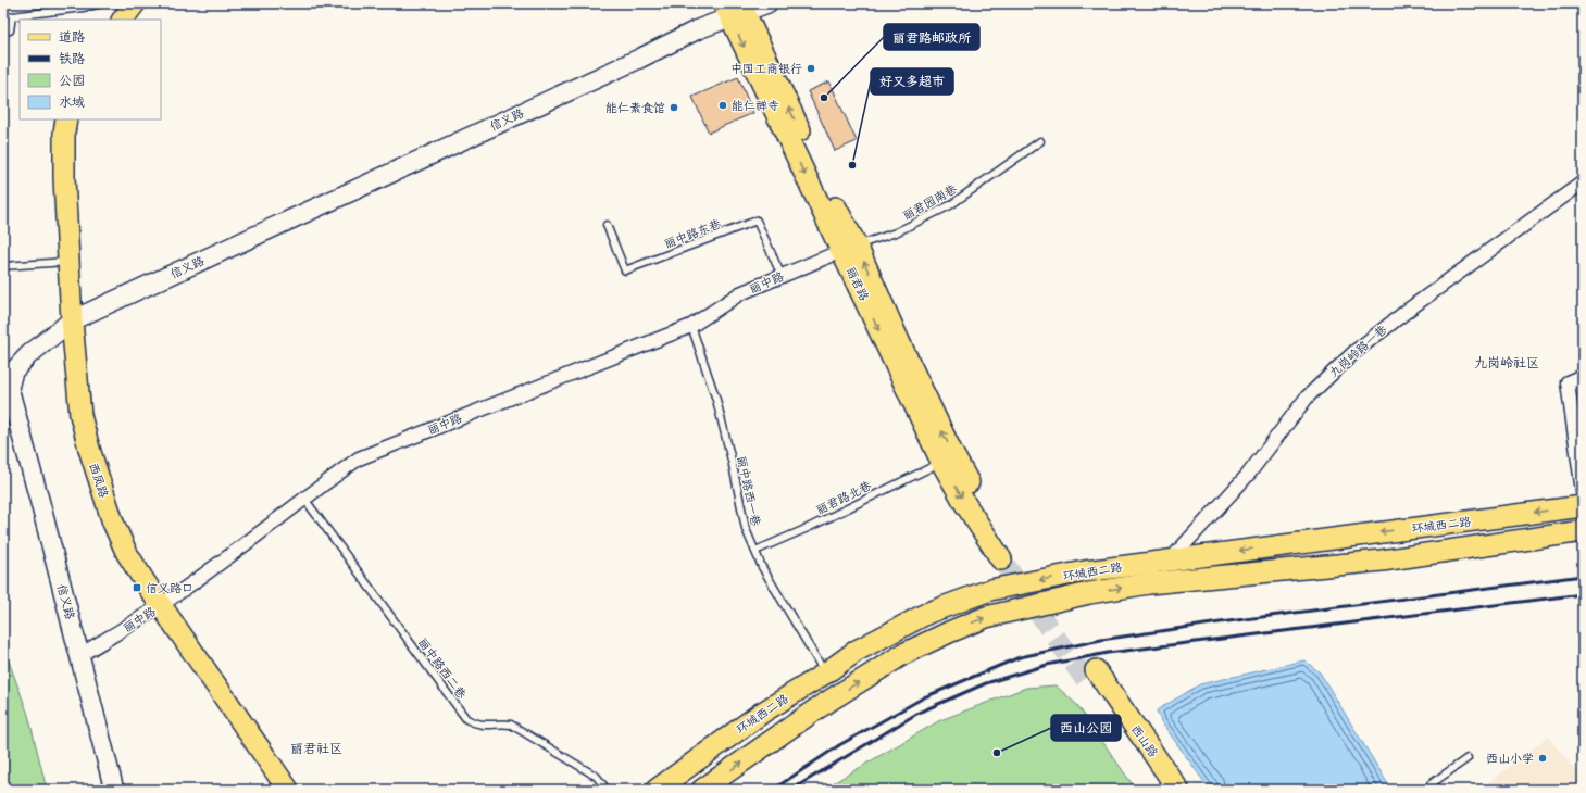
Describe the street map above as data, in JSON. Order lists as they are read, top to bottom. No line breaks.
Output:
{"streets":{"main road":["丽君路","西凤路","环城西二路","西山路"],"street":["信义路","丽中路","九岗岭路一巷"],"lane":["丽君园南巷","丽中路东巷","丽中路西一巷","丽君路北巷","丽中路西二巷"]},"crossings":[["信义路","丽中路"],["信义路","丽君路"],["信义路","西凤路"],["丽君园南巷","丽中路"],["丽君园南巷","丽君路"],["丽中路东巷","丽中路"],["丽中路","丽君路"],["丽中路","西凤路"],["丽中路","丽中路西一巷"],["丽中路","丽中路西二巷"],["丽君路","丽君路北巷"],["九岗岭路一巷","环城西二路"],["丽中路西一巷","丽君路北巷"],["丽中路西一巷","环城西二路"]],"districts":["九岗岭社区","丽君社区"],"places":{"other":["中国工商银行","丽君路邮政所","能仁禅寺","能仁素食馆","好又多超市","西山公园","西山小学"],"transit":["信义路口"]},"legend":["道路","铁路","公园","水域"]}
